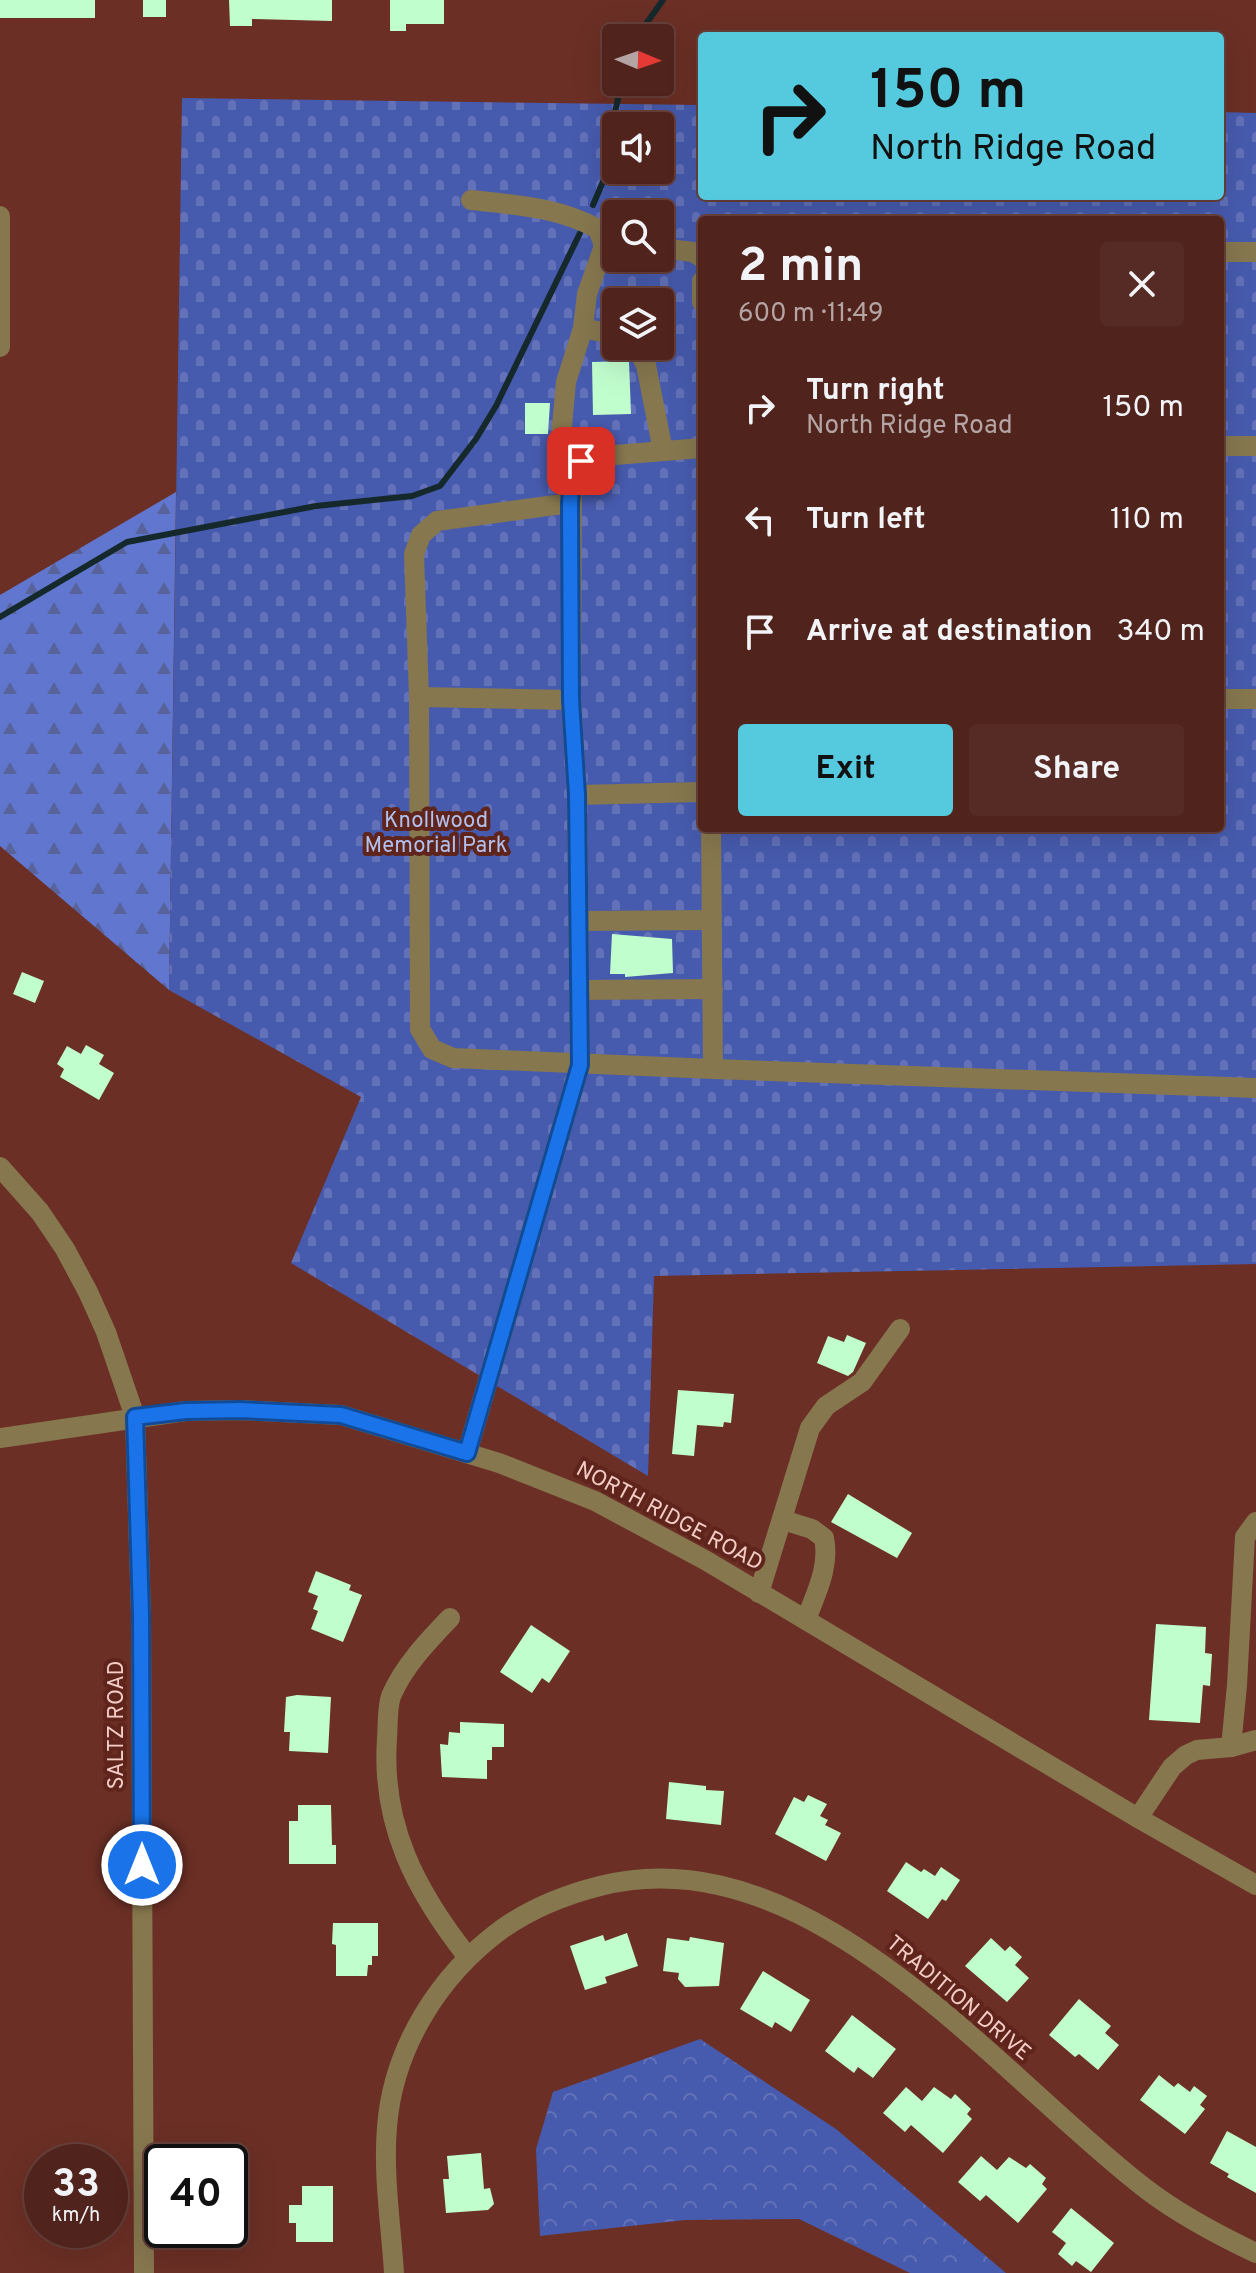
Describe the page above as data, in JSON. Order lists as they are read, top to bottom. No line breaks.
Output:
{"streets":{"street":["NORTH RIDGE ROAD","SALTZ ROAD","TRADITION DRIVE"]},"crossings":[["NORTH RIDGE ROAD","SALTZ ROAD"]],"parks":["Knollwood Memorial Park"],"north":"right","page":{"turn":["150 m","North Ridge Road"],"heading":["2 min","600 m · 11:49"],"list":[{"name":"Turn right","note":"North Ridge Road","value":"150 m"},{"name":"Turn left","value":"110 m"},{"name":"Arrive at destination","value":"340 m"}],"buttons":["Exit","Share"],"speed":"33 km/h","limit":"40"}}
